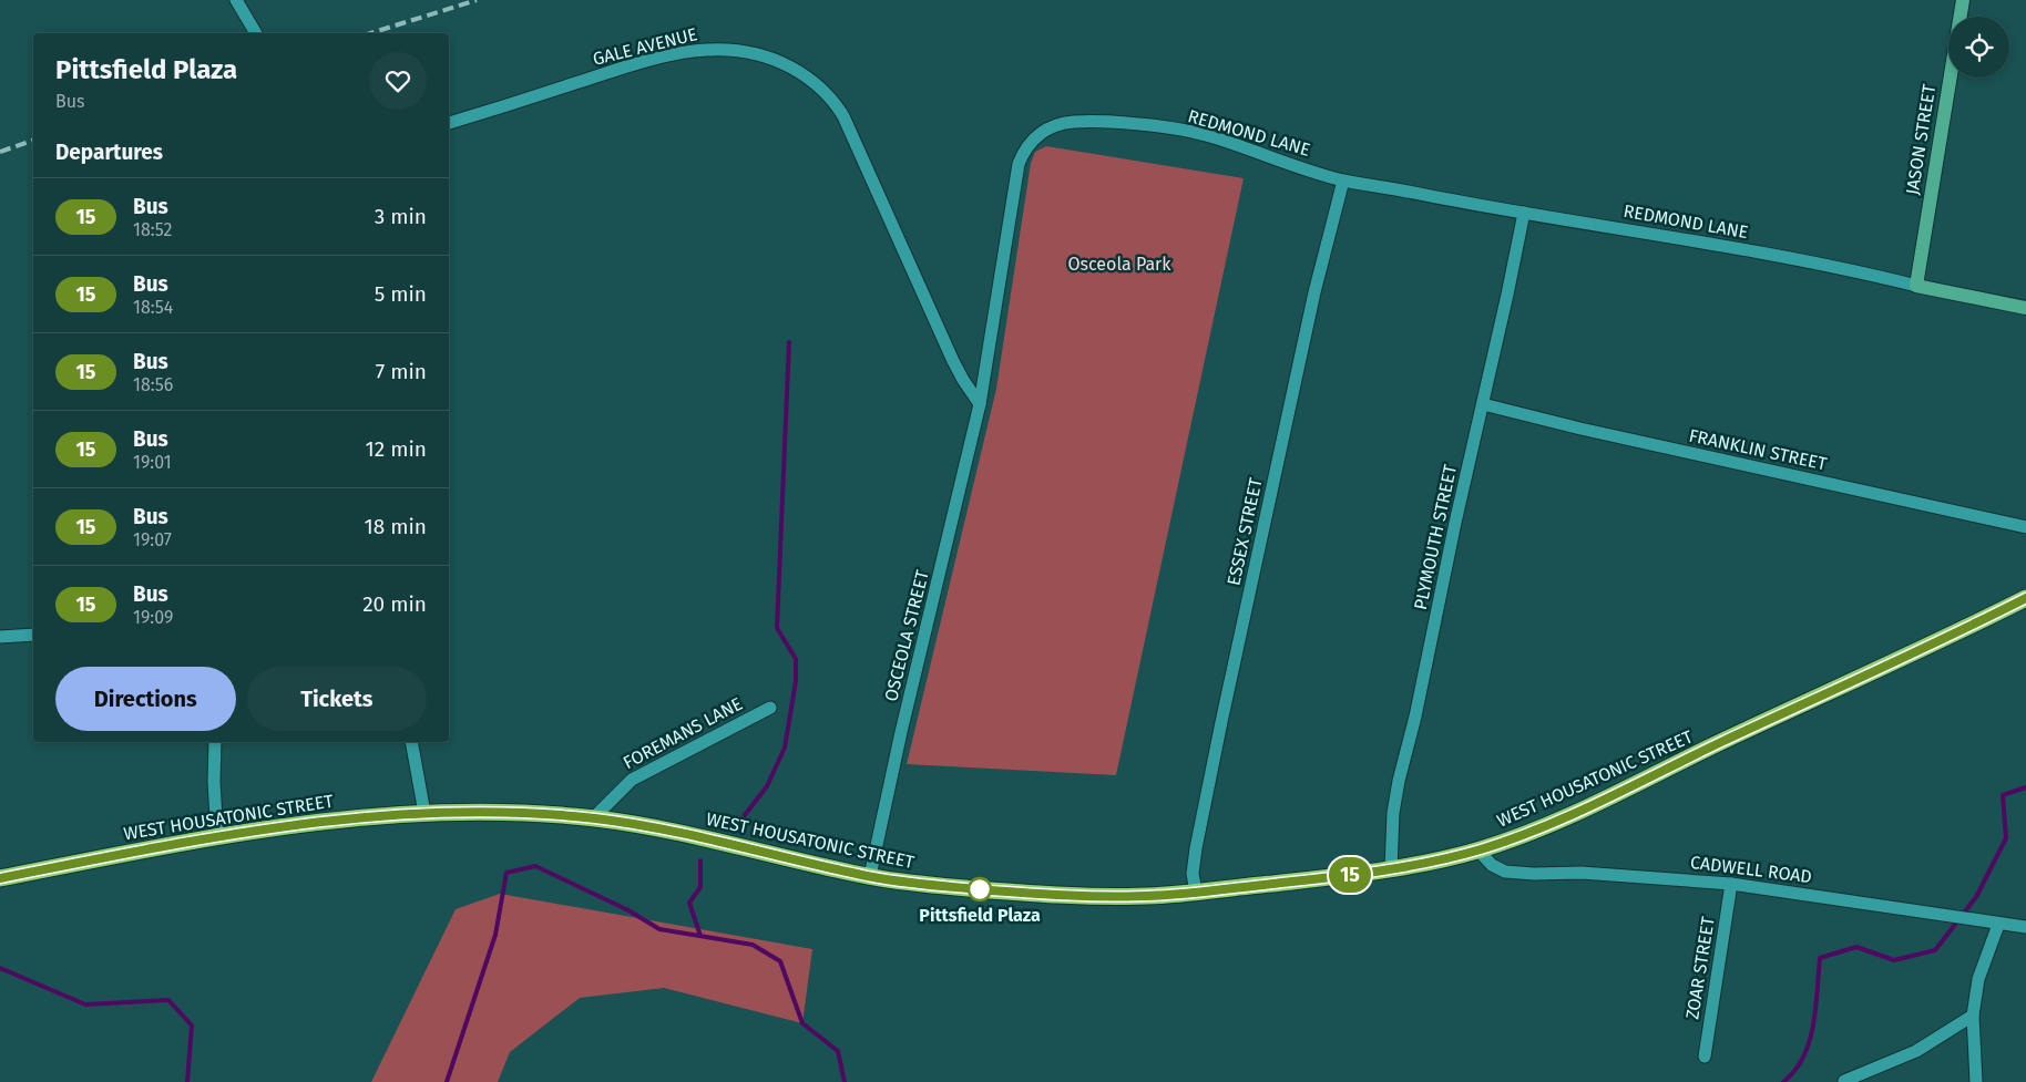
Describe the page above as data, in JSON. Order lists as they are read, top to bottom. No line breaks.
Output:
{"streets":{"highway":["WEST HOUSATONIC STREET"],"street":["GALE AVENUE","REDMOND LANE","JASON STREET","FRANKLIN STREET","ESSEX STREET","PLYMOUTH STREET","OSCEOLA STREET","FOREMANS LANE","CADWELL ROAD","ZOAR STREET"]},"crossings":[["GALE AVENUE","REDMOND LANE"],["GALE AVENUE","OSCEOLA STREET"],["REDMOND LANE","JASON STREET"],["REDMOND LANE","ESSEX STREET"],["REDMOND LANE","PLYMOUTH STREET"],["REDMOND LANE","OSCEOLA STREET"],["FRANKLIN STREET","PLYMOUTH STREET"],["ESSEX STREET","WEST HOUSATONIC STREET"],["PLYMOUTH STREET","WEST HOUSATONIC STREET"],["OSCEOLA STREET","WEST HOUSATONIC STREET"],["FOREMANS LANE","WEST HOUSATONIC STREET"],["WEST HOUSATONIC STREET","CADWELL ROAD"],["CADWELL ROAD","ZOAR STREET"]],"parks":["Osceola Park"],"places":["Pittsfield Plaza"],"lines":["bus line 15"],"page":{"on_map":"15","heading":[["Pittsfield Plaza","Bus"],"Departures"],"list":[{"mark":"15","name":"Bus","note":"18:52","value":"3 min"},{"mark":"15","name":"Bus","note":"18:54","value":"5 min"},{"mark":"15","name":"Bus","note":"18:56","value":"7 min"},{"mark":"15","name":"Bus","note":"19:01","value":"12 min"},{"mark":"15","name":"Bus","note":"19:07","value":"18 min"},{"mark":"15","name":"Bus","note":"19:09","value":"20 min"}],"buttons":["Directions","Tickets"]}}
